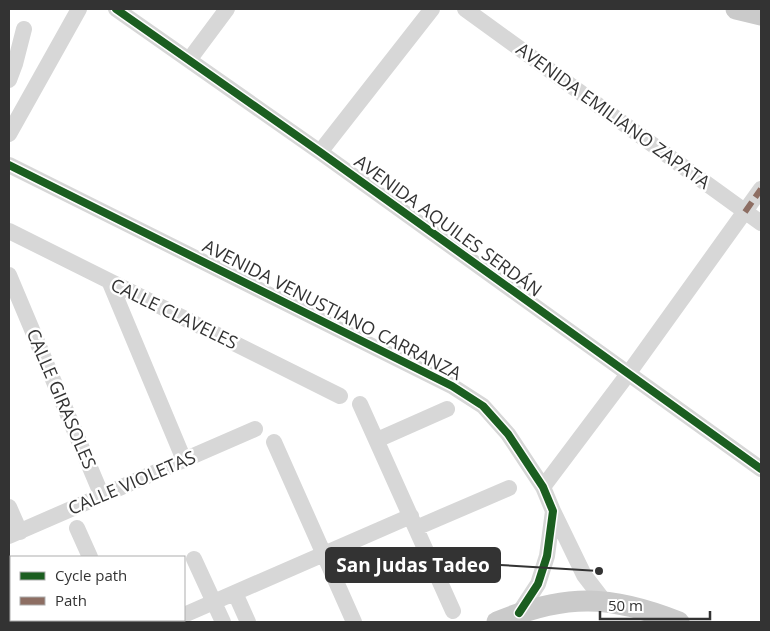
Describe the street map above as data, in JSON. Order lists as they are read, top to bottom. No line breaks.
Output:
{"streets":{"street":["AVENIDA EMILIANO ZAPATA","AVENIDA AQUILES SERDÁN","AVENIDA VENUSTIANO CARRANZA","CALLE CLAVELES","CALLE GIRASOLES","CALLE VIOLETAS"]},"crossings":[["CALLE GIRASOLES","CALLE VIOLETAS"]],"places":["San Judas Tadeo"],"legend":["Cycle path","Path"],"scale_bar":"50 m"}
